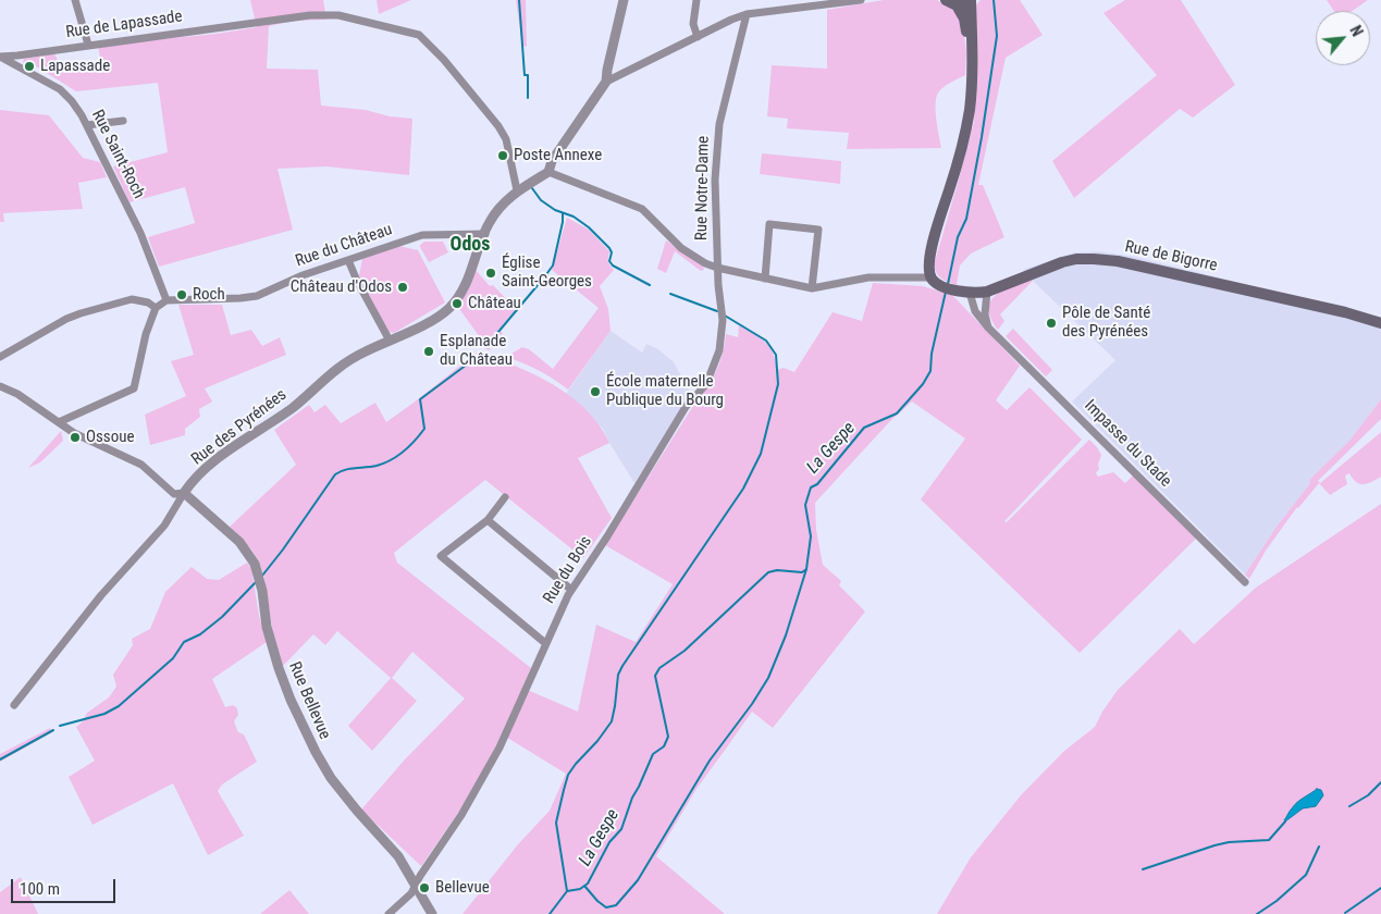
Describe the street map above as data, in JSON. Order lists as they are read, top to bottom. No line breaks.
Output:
{"streets":{"main road":["Rue de Bigorre"],"street":["Rue de Lapassade","Rue Saint-Roch","Rue Notre-Dame","Rue du Château","Rue des Pyrénées","Impasse du Stade","Rue du Bois","Rue Bellevue"]},"crossings":[["Rue de Lapassade","Rue Saint-Roch"],["Rue de Lapassade","Rue des Pyrénées"],["Rue Saint-Roch","Rue du Château"],["Rue Notre-Dame","Rue du Bois"],["Rue du Château","Rue des Pyrénées"],["Rue de Bigorre","Impasse du Stade"],["Rue des Pyrénées","Rue Bellevue"],["Rue du Bois","Rue Bellevue"]],"districts":["Odos"],"water":["La Gespe"],"places":["Lapassade","Poste Annexe","Église Saint-Georges","Château d'Odos","Roch","Château","Pôle de Santé des Pyrénées","Esplanade du Château","École maternelle Publique du Bourg","Ossoue","Bellevue"],"scale_bar":"100 m","north":"top right"}
